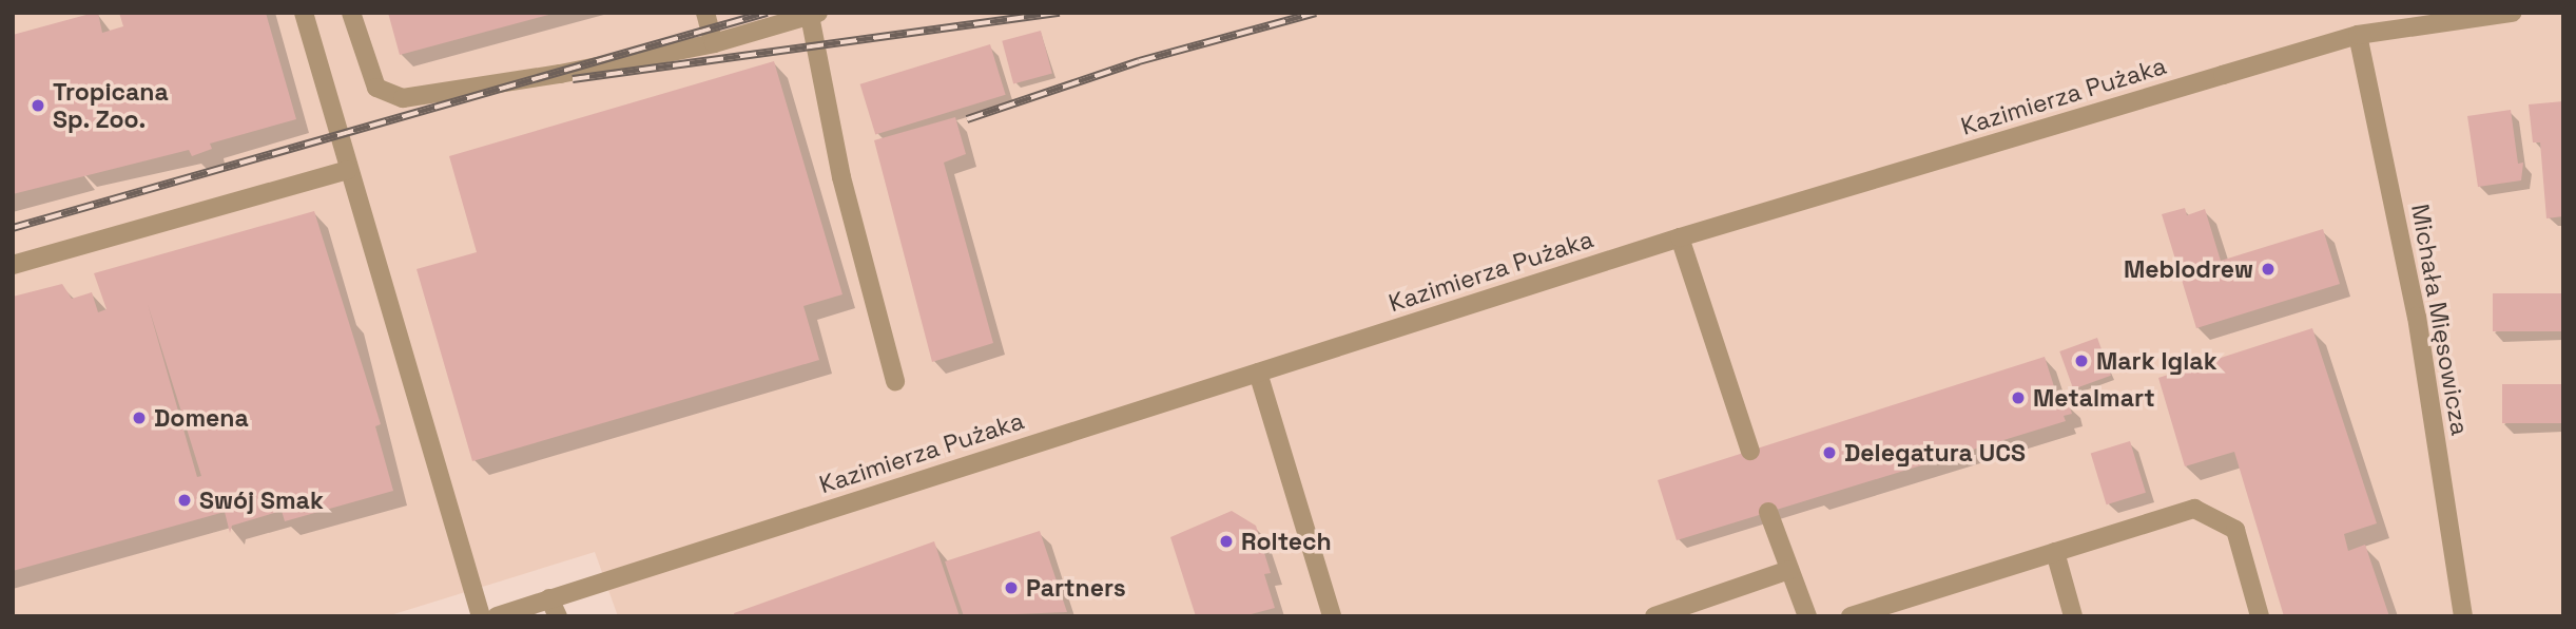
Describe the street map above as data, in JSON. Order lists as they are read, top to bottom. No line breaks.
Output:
{"streets":{"street":["Kazimierza Pużaka","Michała Mięsowicza"]},"crossings":[["Kazimierza Pużaka","Michała Mięsowicza"]],"places":["Tropicana Sp. Zoo.","Meblodrew","Mark Iglak","Metalmart","Domena","Delegatura UCS","Swój Smak","Roltech","Partners"]}
